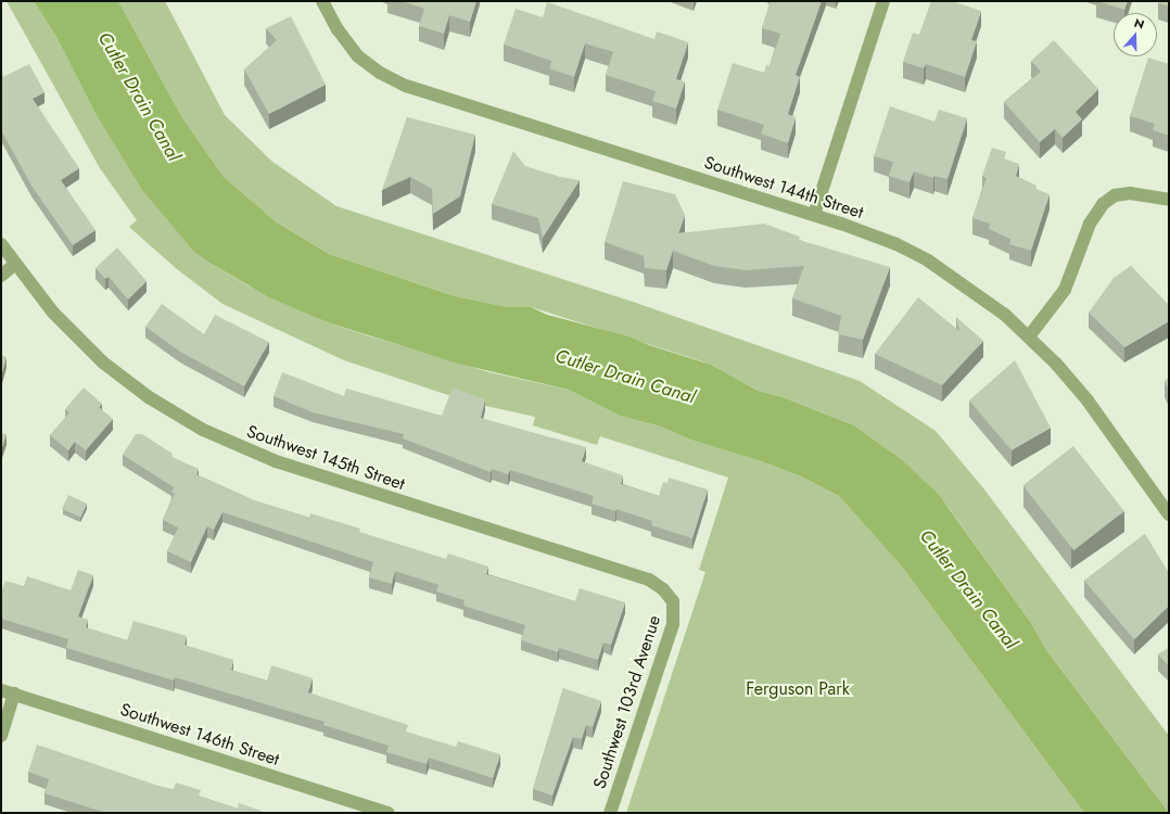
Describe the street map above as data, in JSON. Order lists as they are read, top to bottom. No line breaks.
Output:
{"streets":{"street":["Southwest 144th Street","Southwest 145th Street","Southwest 103rd Avenue","Southwest 146th Street"]},"crossings":[["Southwest 145th Street","Southwest 103rd Avenue"]],"water":["Cutler Drain Canal"],"parks":["Ferguson Park"],"north":"top"}
